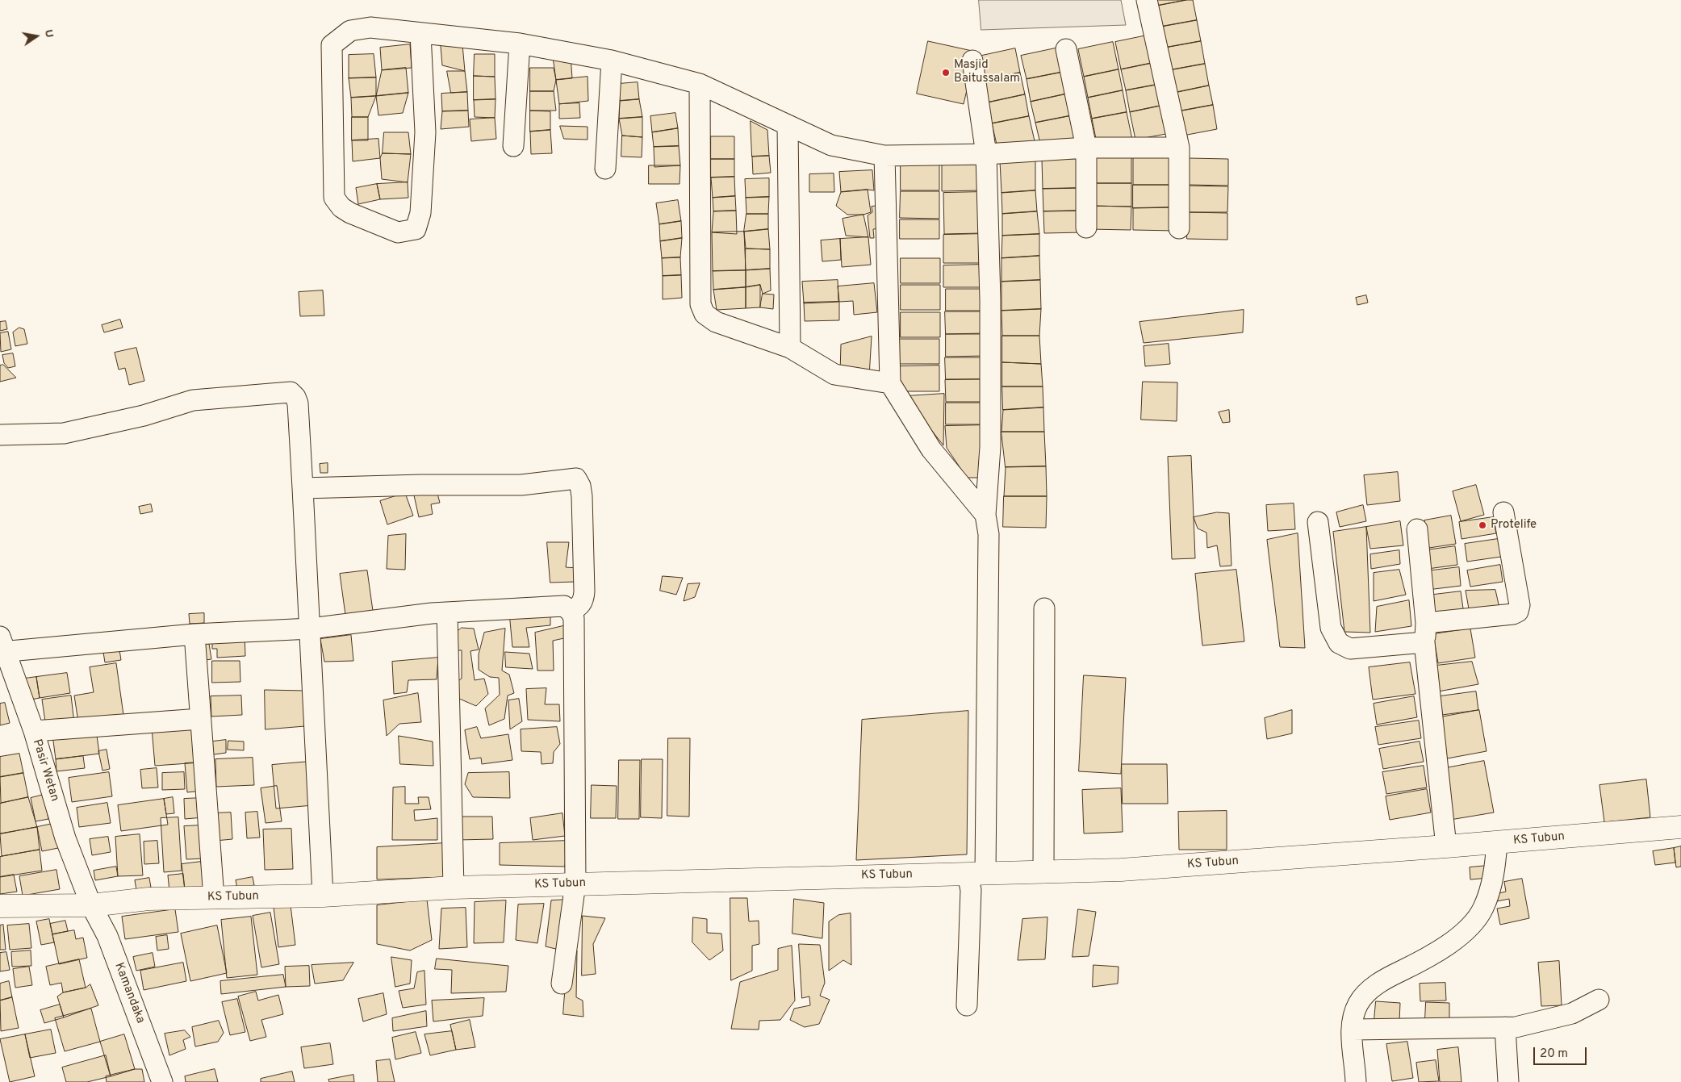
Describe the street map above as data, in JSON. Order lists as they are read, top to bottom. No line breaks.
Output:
{"streets":{"main road":["KS Tubun"],"street":["Pasir Wetan","Kamandaka"]},"crossings":[["Pasir Wetan","KS Tubun"],["Pasir Wetan","Kamandaka"],["KS Tubun","Kamandaka"]],"places":["Masjid Baitussalam","Protelife"],"scale_bar":"20 m","north":"right"}
